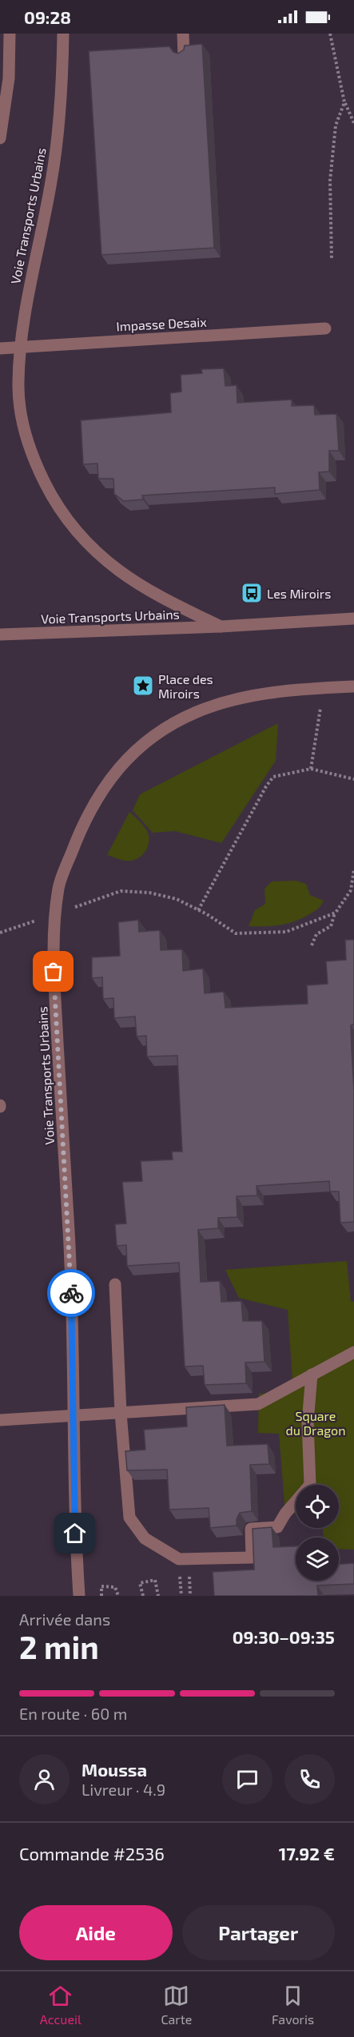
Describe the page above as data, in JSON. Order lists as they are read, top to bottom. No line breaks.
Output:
{"streets":{"street":["Voie Transports Urbains","Impasse Desaix"]},"parks":["Square du Dragon"],"places":{"bus stop":["Les Miroirs"],"place":["Place des Miroirs"]},"page":{"status":"09:28","heading":["2 min","Arrivée dans","09:30–09:35"],"panel":["Moussa","Livreur · 4.9","Commande #2536","17.92 €"],"bar":"En route · 60 m","buttons":["Aide","Partager"],"tabs":["Accueil","Carte","Favoris"]}}
